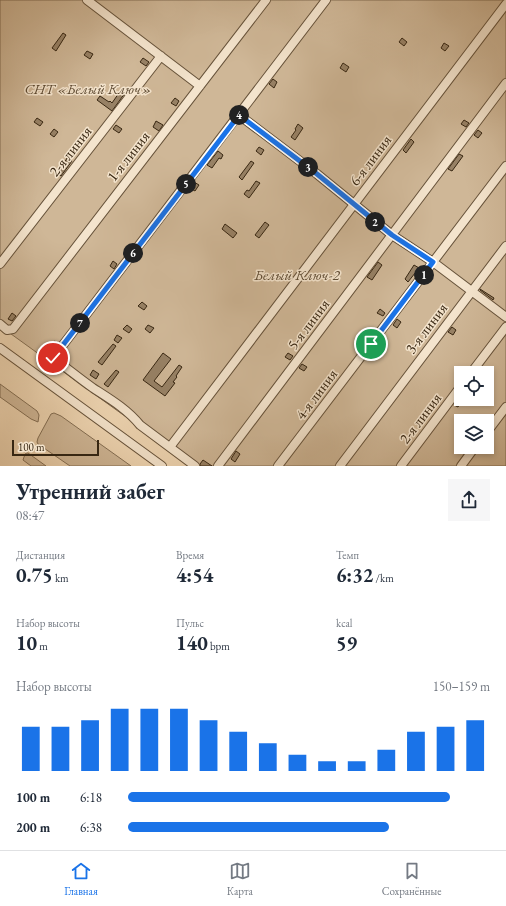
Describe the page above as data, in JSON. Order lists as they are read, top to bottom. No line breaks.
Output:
{"streets":{"street":["2-я линия","1-я линия","6-я линия","5-я линия","3-я линия","4-я линия"]},"parks":["СНТ «Белый Ключ»","Белый Ключ-2"],"scale_bar":"100 m","page":{"pins":["4","3","5","2","6","1","7"],"scale":"100 m","heading":["Утренний забег","08:47"],"stats":[["Дистанция","0.75 km"],["Время","4:54"],["Темп","6:32 /km"],["Набор высоты","10 m"],["Пульс","140 bpm"],["kcal","59"]],"chart":["Набор высоты","150–159 m"],"list":[{"name":"100 m","note":"6:18"},{"name":"200 m","note":"6:38"}],"tabs":["Главная","Карта","Сохранённые"]}}
